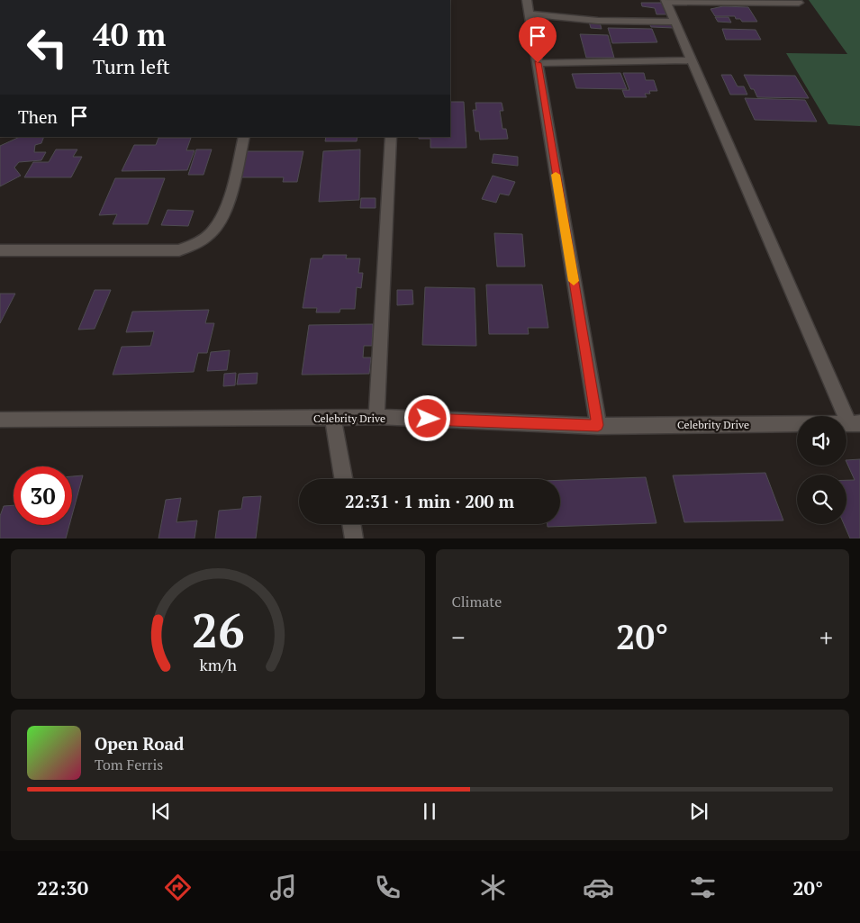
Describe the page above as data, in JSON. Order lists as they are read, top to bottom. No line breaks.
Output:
{"streets":{"street":["Celebrity Drive"]},"page":{"turn":["40 m","Turn left"],"then":"Then","limit":"30","trip":"22:31 · 1 min · 200 m","tile":"Climate","heat":["−","20°","+"],"song":["Open Road","Tom Ferris"],"tabs":["22:30","20°"],"gauge":["26","km/h"]}}
